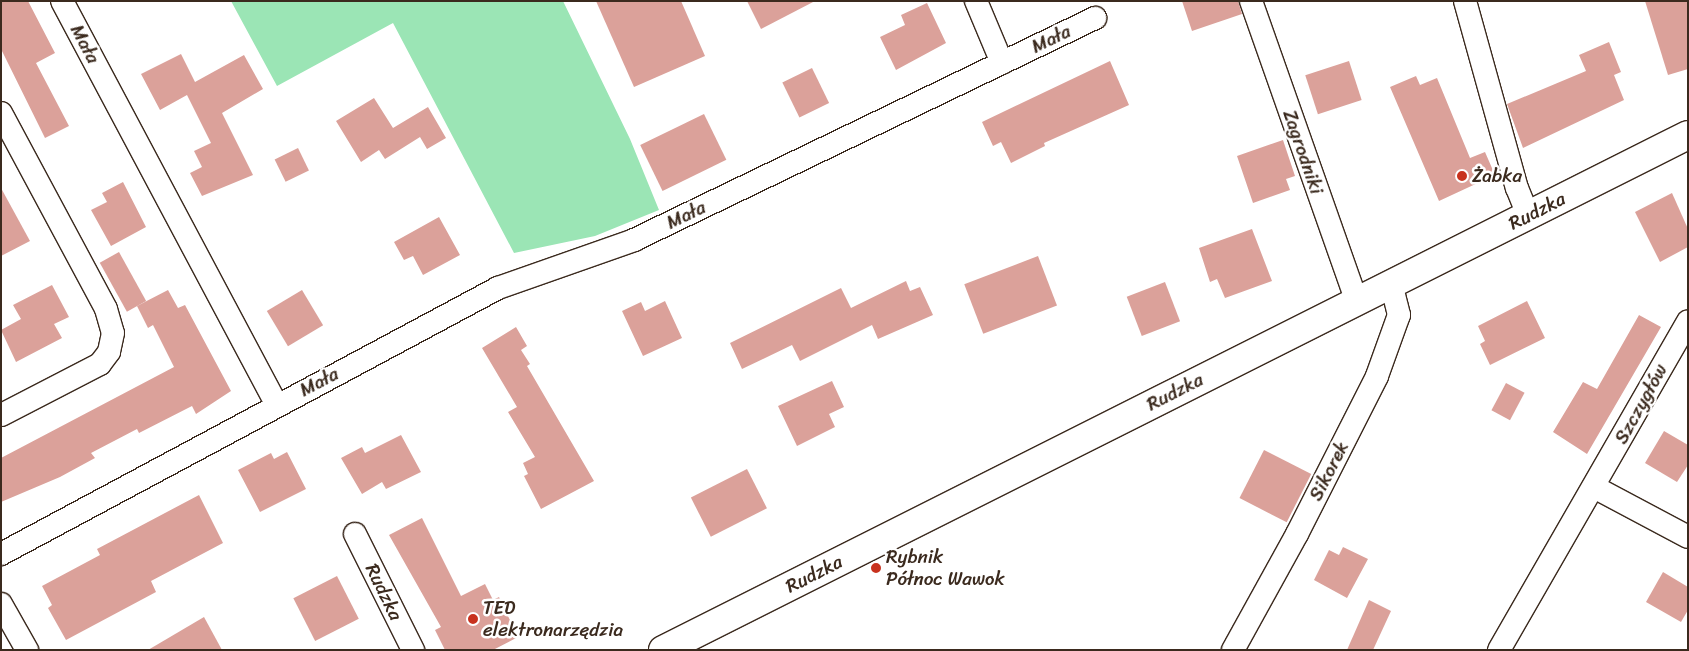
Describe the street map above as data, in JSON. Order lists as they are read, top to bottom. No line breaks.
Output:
{"streets":{"main road":["Rudzka"],"street":["Mała","Zagrodniki","Szczygłów","Sikorek"]},"crossings":[["Zagrodniki","Rudzka"],["Rudzka","Sikorek"]],"places":["Żabka","Rybnik Północ Wawok","TED elektronarzędzia"]}
